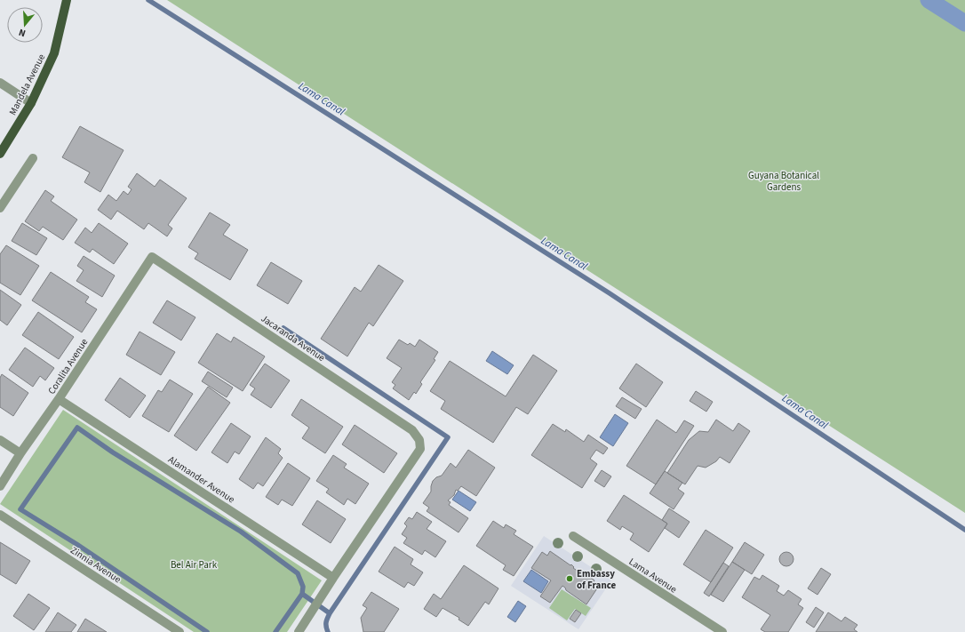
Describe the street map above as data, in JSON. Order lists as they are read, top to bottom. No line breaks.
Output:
{"streets":{"main road":["Mandela Avenue"],"street":["Jacaranda Avenue","Coralita Avenue","Alamander Avenue","Zinnia Avenue","Lama Avenue"]},"crossings":[["Jacaranda Avenue","Coralita Avenue"],["Jacaranda Avenue","Alamander Avenue"],["Coralita Avenue","Alamander Avenue"]],"water":["Lama Canal"],"parks":["Guyana Botanical Gardens","Bel Air Park"],"places":["Embassy of France"],"north":"bottom"}
